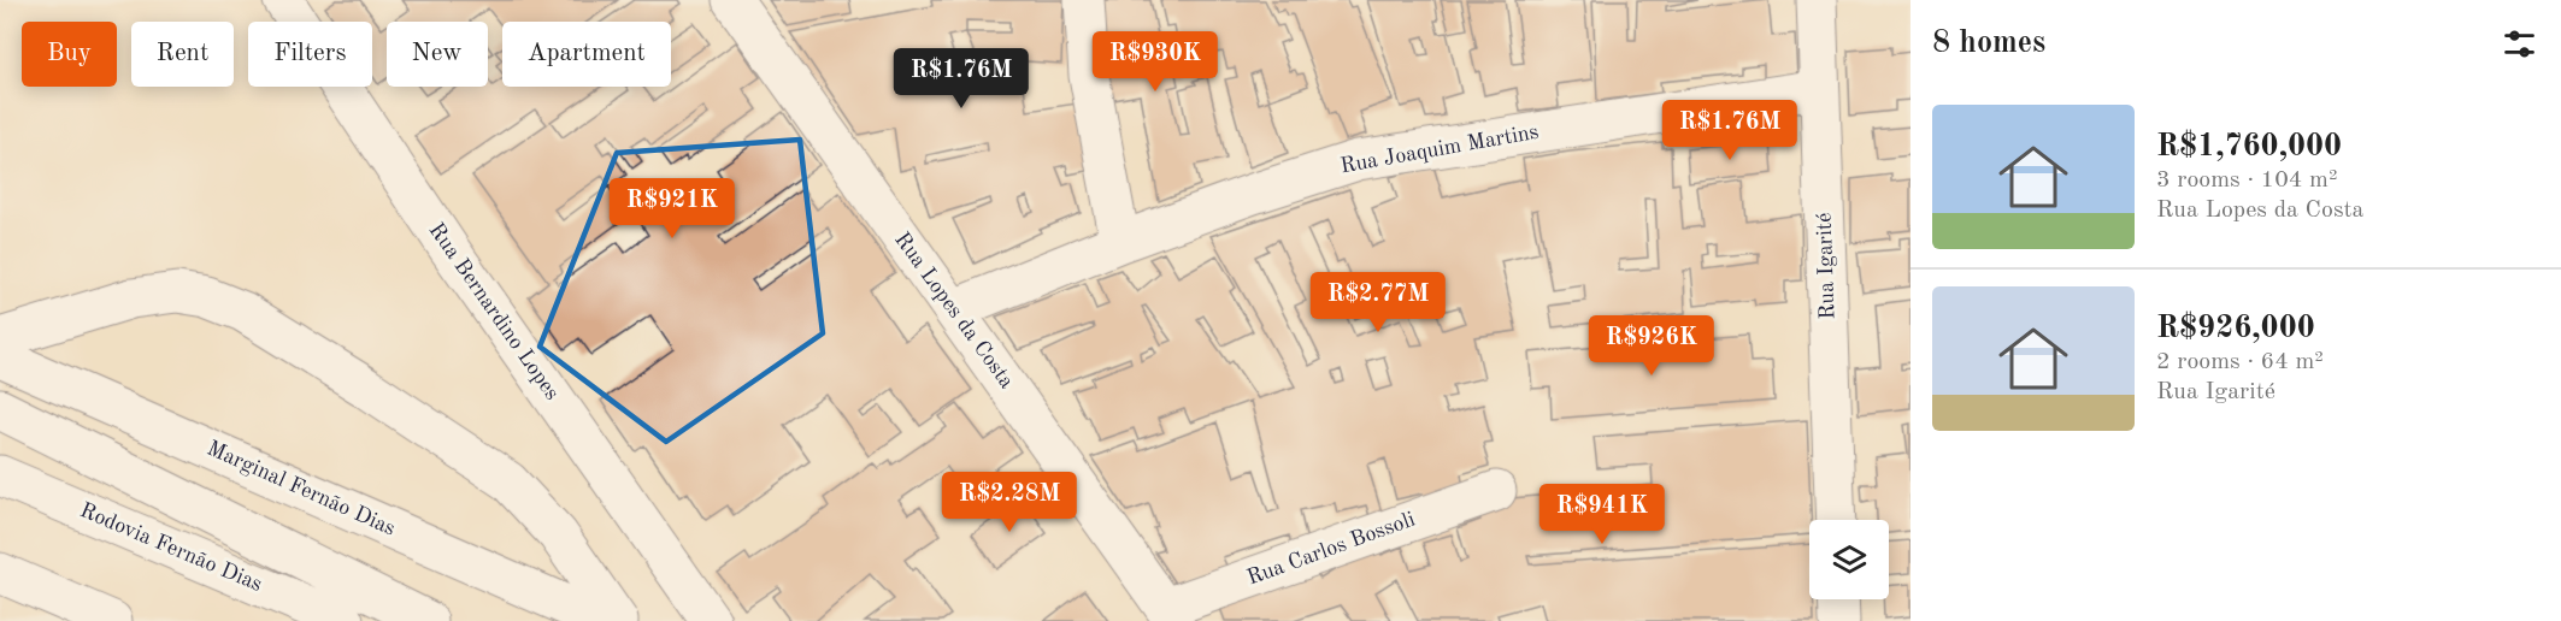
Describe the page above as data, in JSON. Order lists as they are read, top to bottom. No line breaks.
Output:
{"streets":{"main road":["Rua Joaquim Martins","Rua Igarité","Rua Lopes da Costa","Rua Bernardino Lopes","Marginal Fernão Dias","Rodovia Fernão Dias","Rua Carlos Bossoli"]},"crossings":[["Rua Joaquim Martins","Rua Igarité"],["Rua Joaquim Martins","Rua Lopes da Costa"],["Rua Lopes da Costa","Rua Carlos Bossoli"]],"page":{"heading":"8 homes","chip":["Buy","Rent","Filters","New","Apartment"],"price":["R$930K","R$1.76M","R$1.76M","R$921K","R$2.77M","R$926K","R$2.28M","R$941K"],"list":[{"name":"R$1,760,000","note":"3 rooms · 104 m² · Rua Lopes da Costa"},{"name":"R$926,000","note":"2 rooms · 64 m² · Rua Igarité"}]}}
